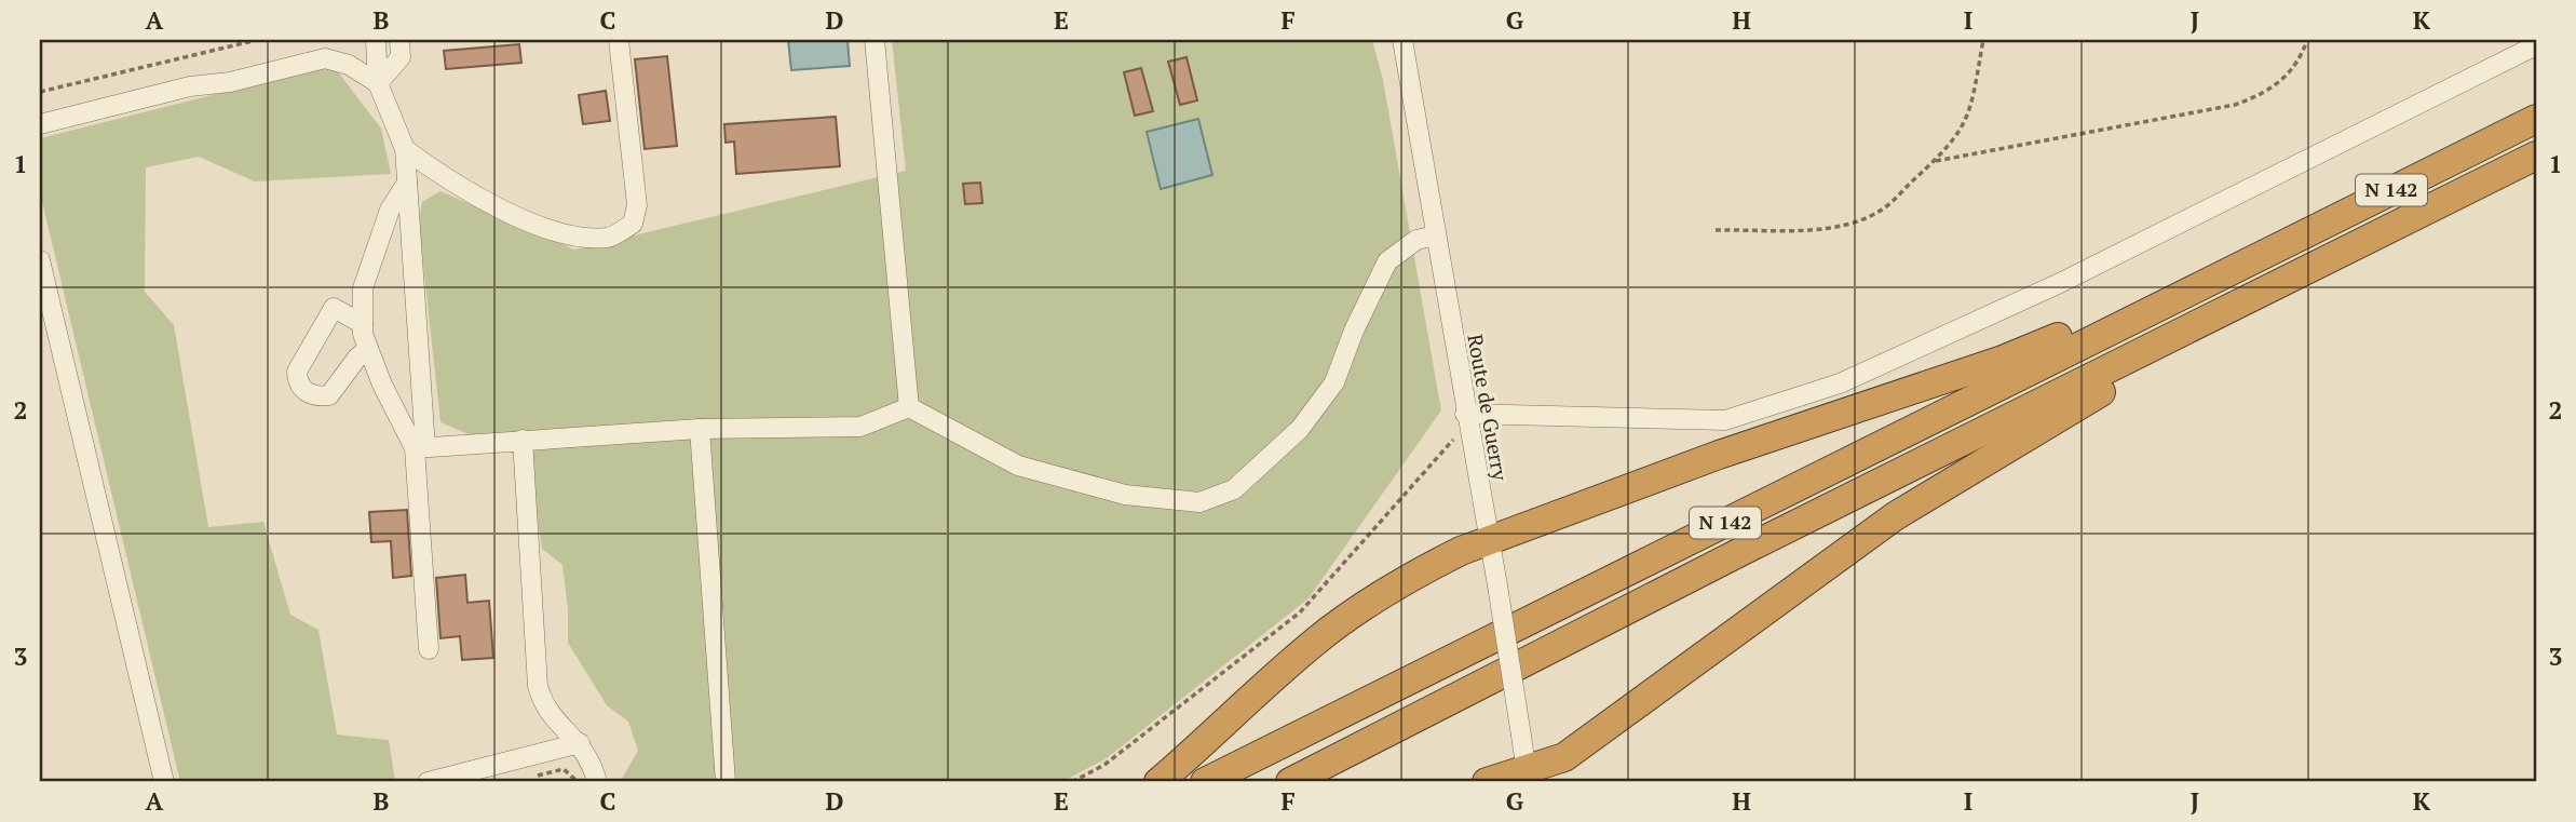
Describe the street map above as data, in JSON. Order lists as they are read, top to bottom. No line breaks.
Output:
{"streets":{"highway":["N 142"],"street":["Route de Guerry"]},"grid":{"columns":["A","B","C","D","E","F","G","H","I","J","K"],"rows":["1","2","3"]}}
